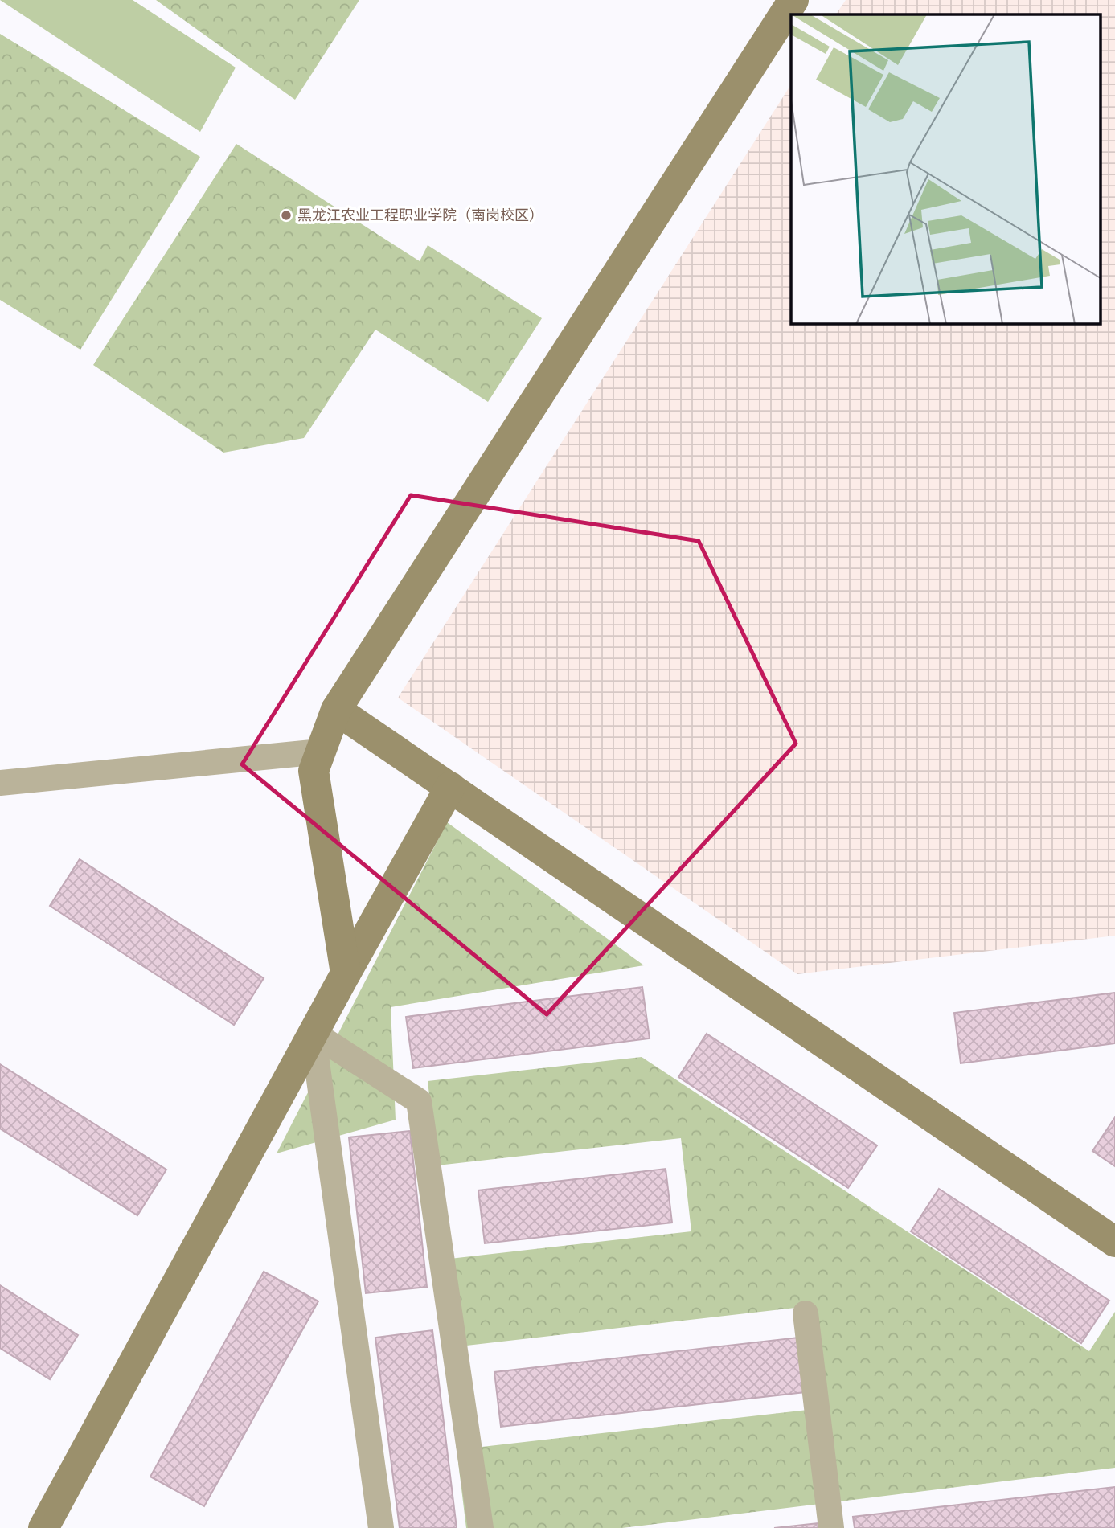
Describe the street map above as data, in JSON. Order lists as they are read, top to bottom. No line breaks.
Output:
{"places":["黑龙江农业工程职业学院（南岗校区）"]}
